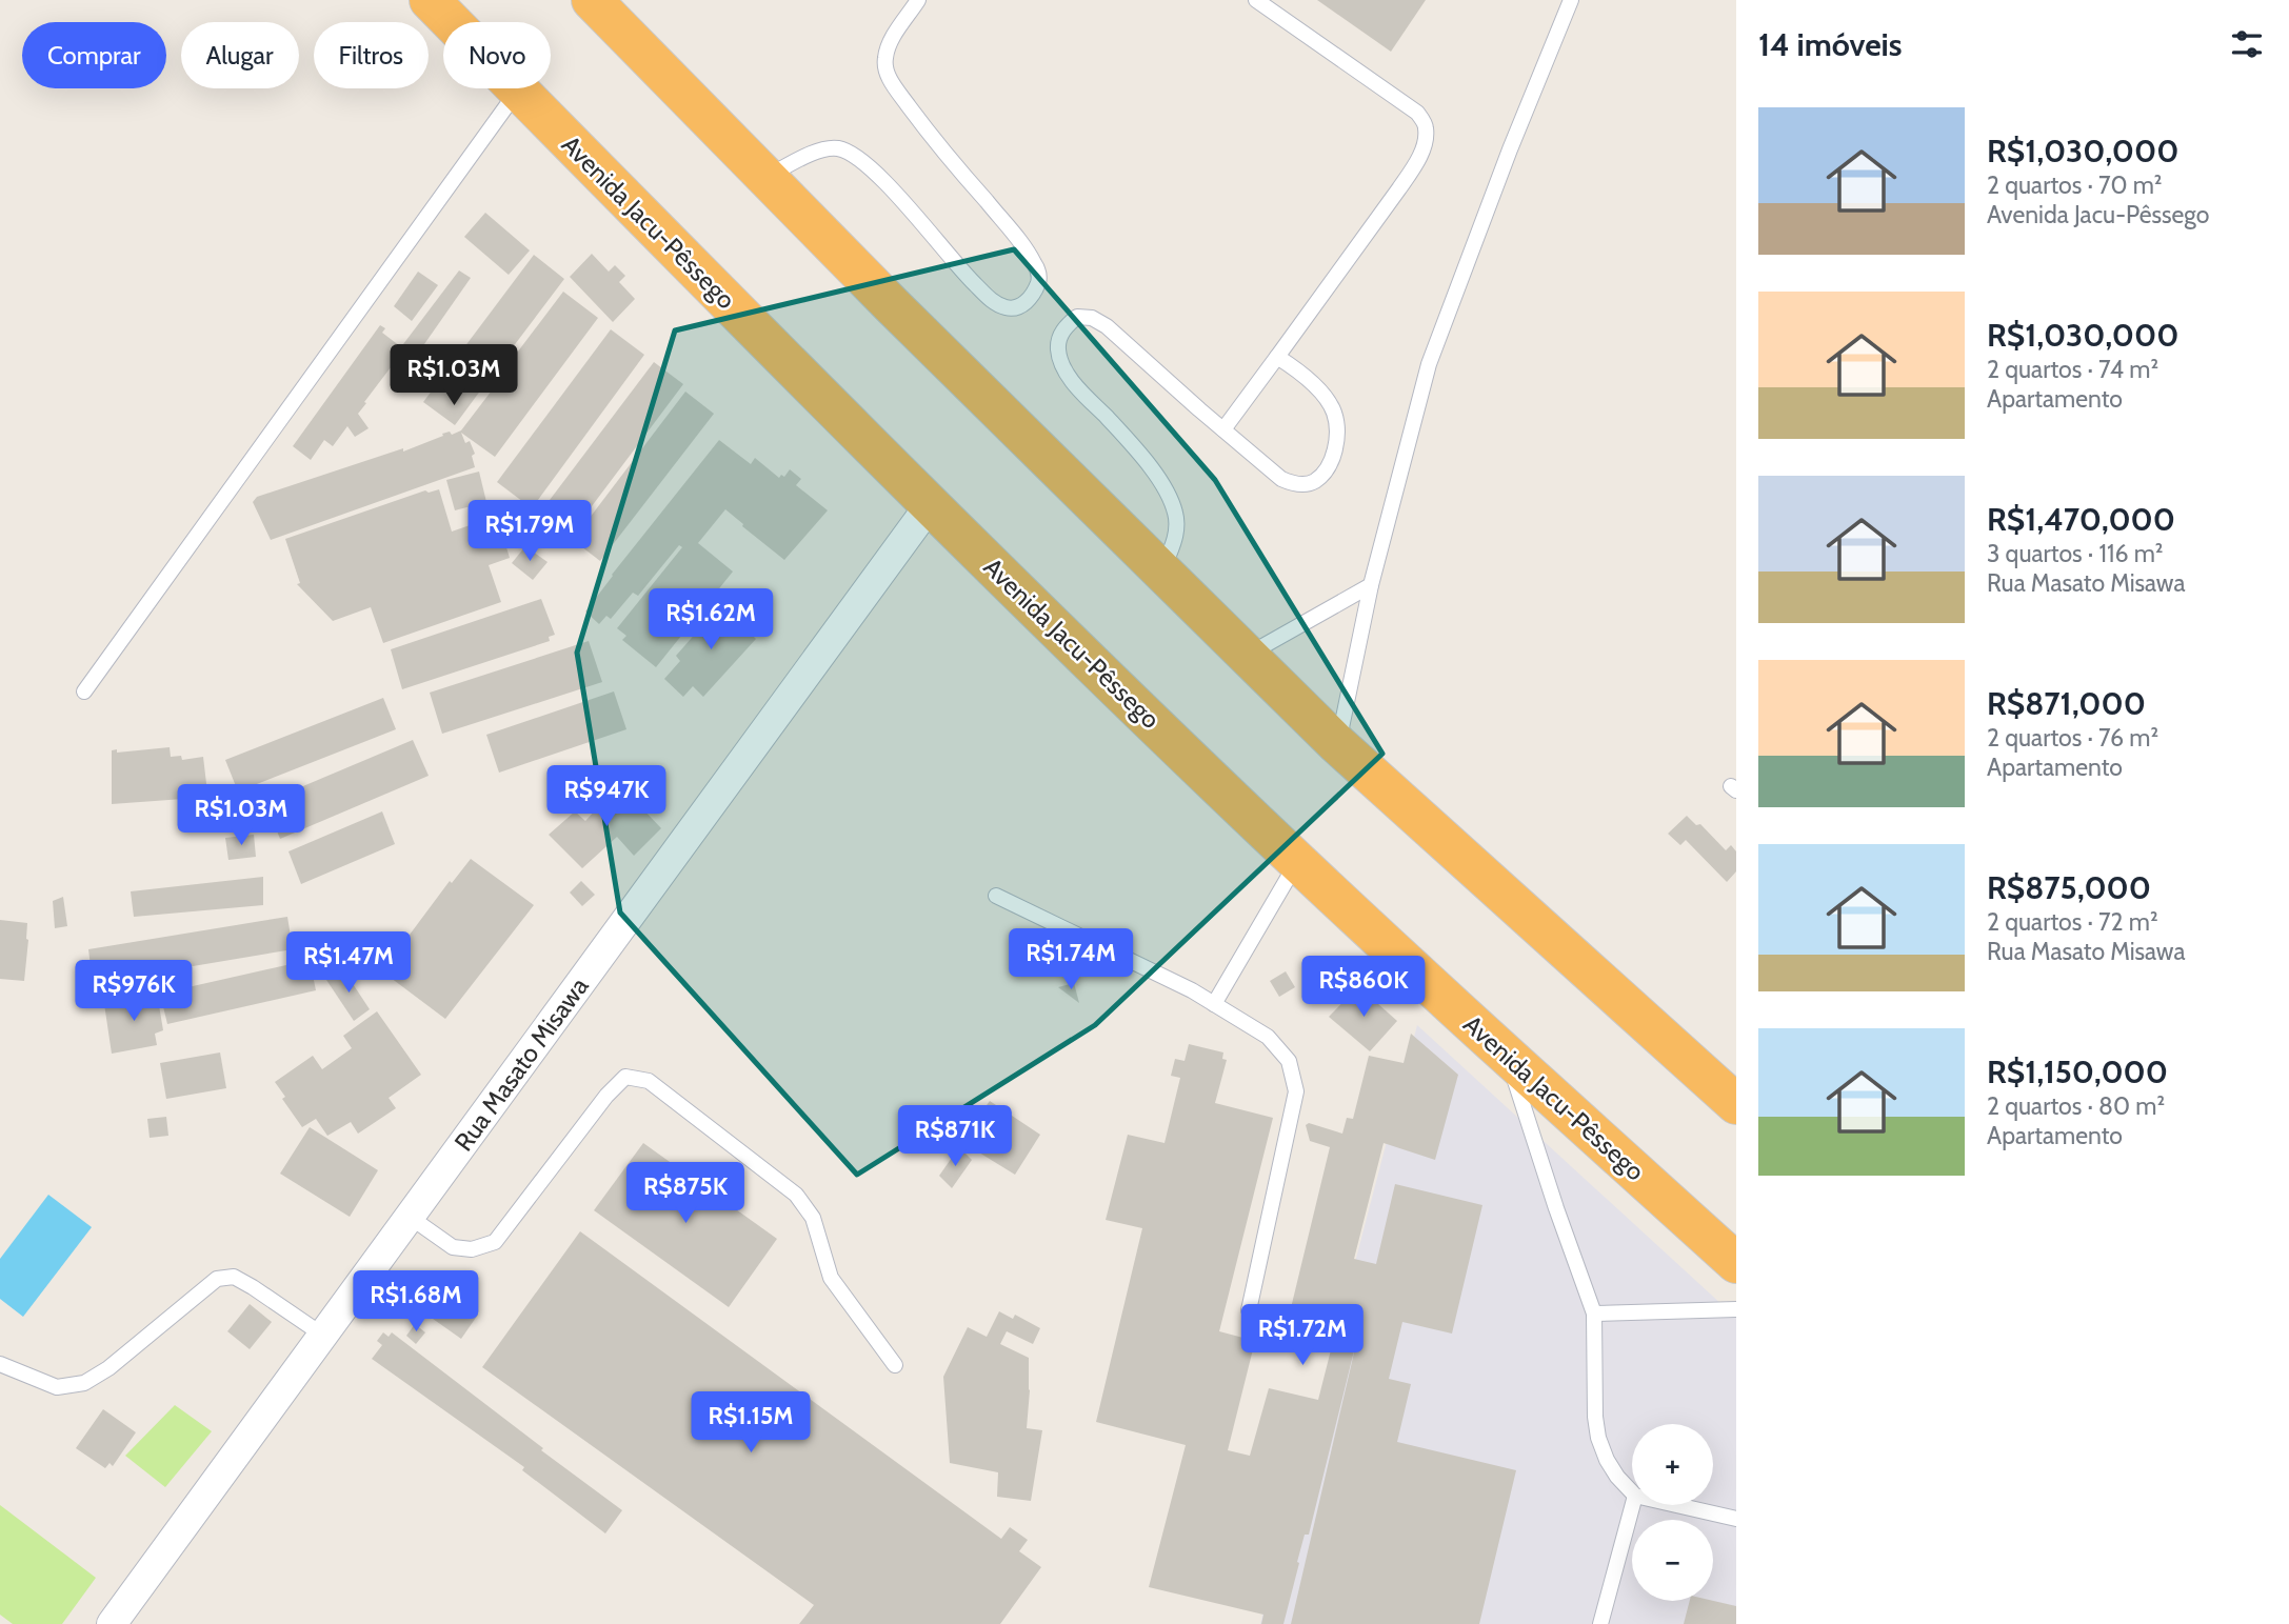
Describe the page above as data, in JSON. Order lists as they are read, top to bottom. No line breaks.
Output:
{"streets":{"highway":["Avenida Jacu-Pêssego"],"street":["Rua Masato Misawa"]},"crossings":[["Avenida Jacu-Pêssego","Rua Masato Misawa"]],"page":{"heading":"14 imóveis","chip":["Comprar","Alugar","Filtros","Novo"],"list":[{"name":"R$1,030,000","note":"2 quartos · 70 m² · Avenida Jacu-Pêssego"},{"name":"R$1,030,000","note":"2 quartos · 74 m² · Apartamento"},{"name":"R$1,470,000","note":"3 quartos · 116 m² · Rua Masato Misawa"},{"name":"R$871,000","note":"2 quartos · 76 m² · Apartamento"},{"name":"R$875,000","note":"2 quartos · 72 m² · Rua Masato Misawa"},{"name":"R$1,150,000","note":"2 quartos · 80 m² · Apartamento"}],"price":["R$1.03M","R$1.79M","R$1.62M","R$947K","R$1.03M","R$1.74M","R$1.47M","R$860K","R$976K","R$871K","R$875K","R$1.68M","R$1.72M","R$1.15M"],"map_buttons":["+","−"]}}
